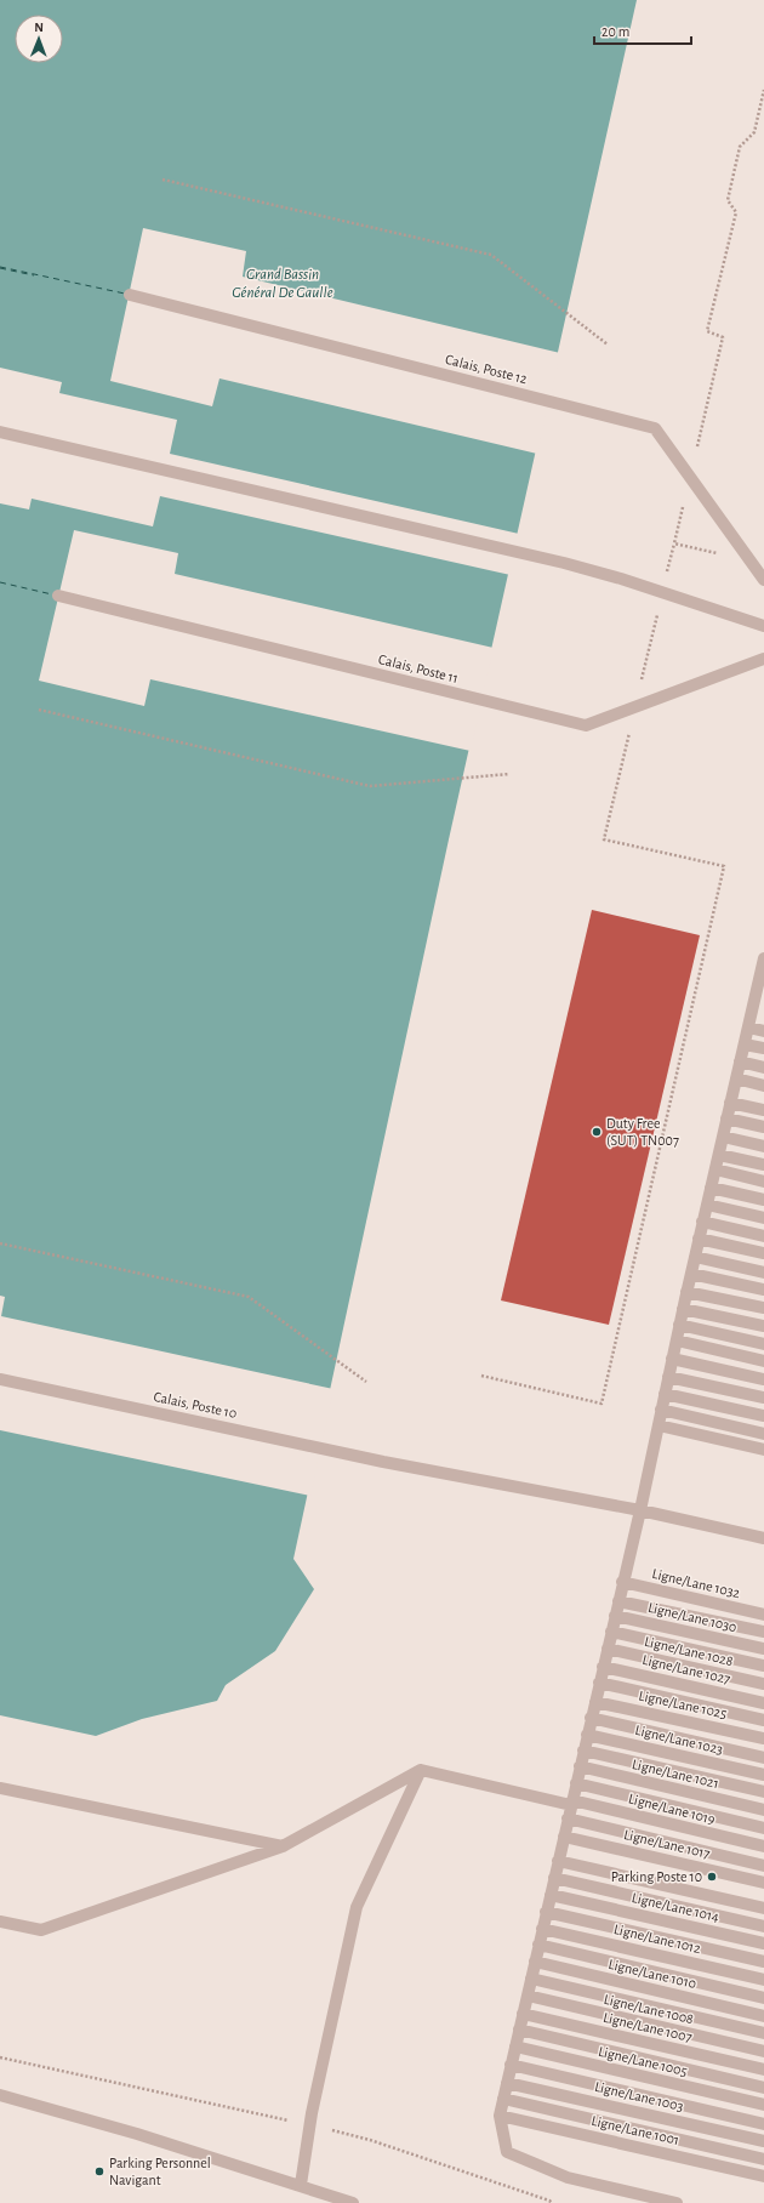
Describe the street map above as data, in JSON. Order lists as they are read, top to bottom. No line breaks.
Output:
{"streets":{"lane":["Calais, Poste 12","Calais, Poste 11","Calais, Poste 10","Ligne/Lane 1032","Ligne/Lane 1030","Ligne/Lane 1028","Ligne/Lane 1027","Ligne/Lane 1025","Ligne/Lane 1023","Ligne/Lane 1021","Ligne/Lane 1019","Ligne/Lane 1017","Ligne/Lane 1014","Ligne/Lane 1012","Ligne/Lane 1010","Ligne/Lane 1008","Ligne/Lane 1007","Ligne/Lane 1005","Ligne/Lane 1003","Ligne/Lane 1001"]},"water":["Grand Bassin Général De Gaulle"],"places":["Duty Free (SUT) TN007","Parking Poste 10","Parking Personnel Navigant"],"scale_bar":"20 m","north":"top"}
